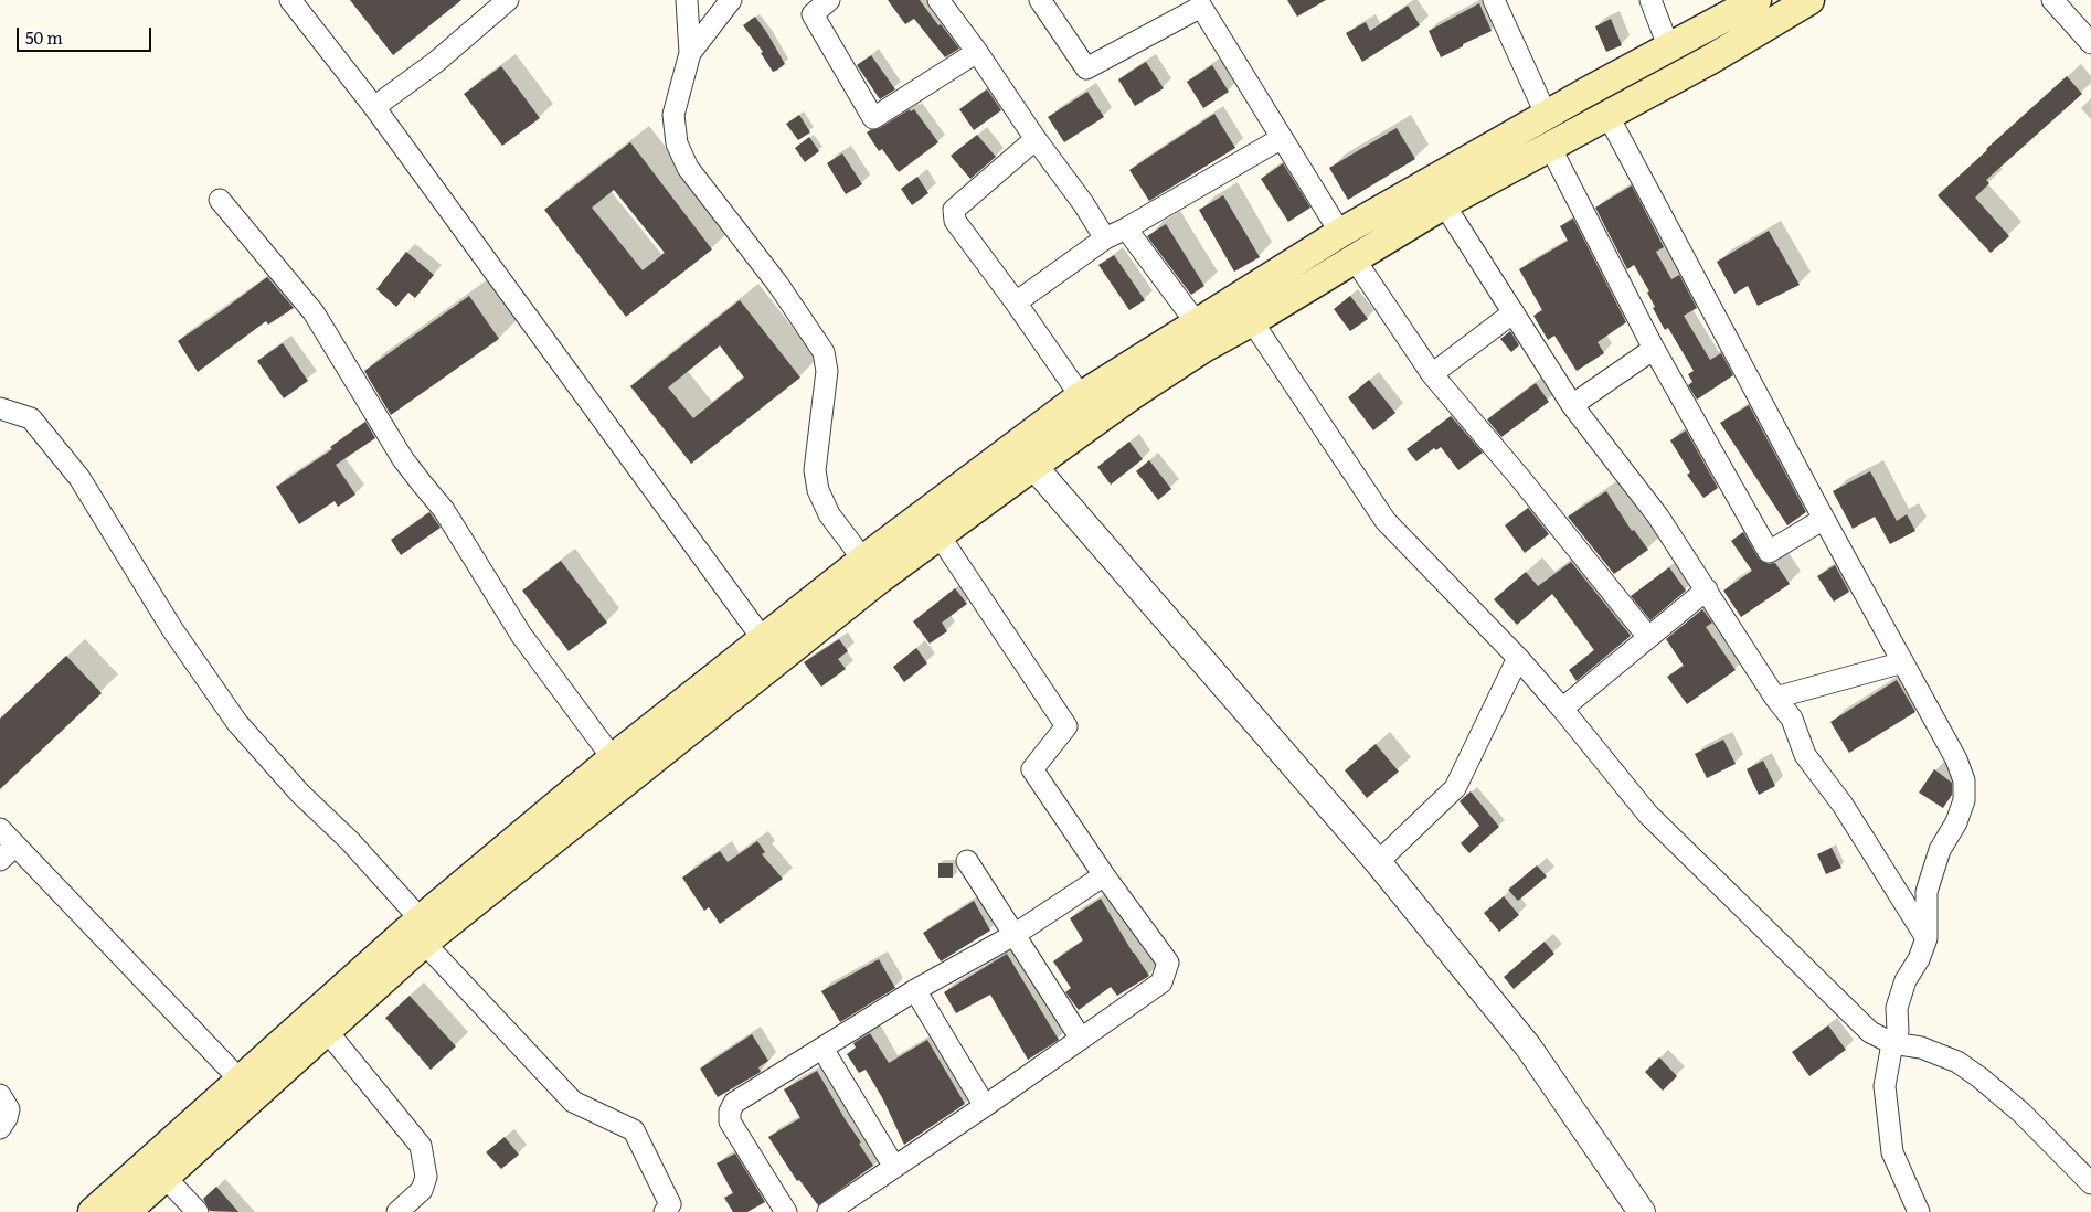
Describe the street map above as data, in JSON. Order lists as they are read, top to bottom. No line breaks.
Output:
{"scale_bar":"50 m"}
